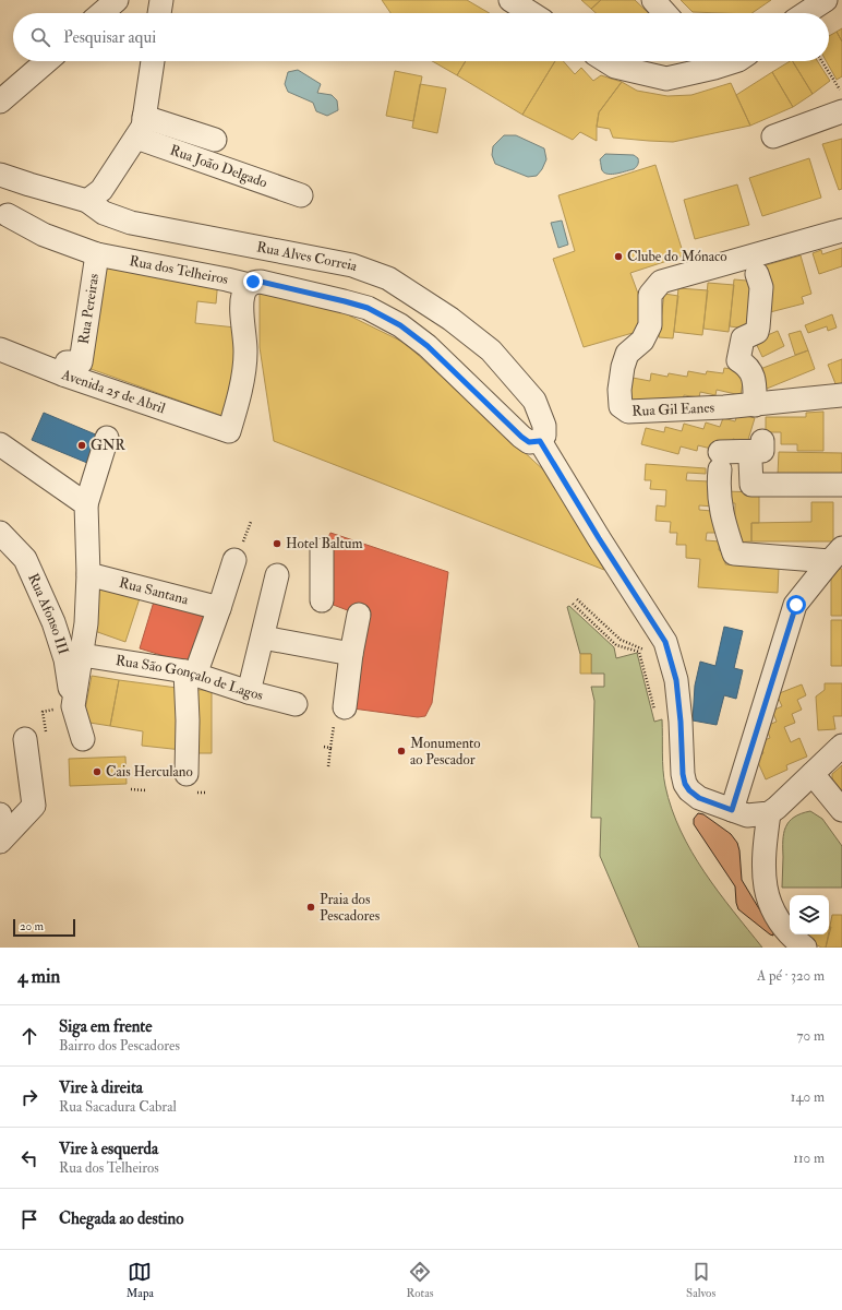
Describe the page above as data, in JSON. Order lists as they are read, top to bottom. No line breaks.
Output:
{"streets":{"street":["Rua João Delgado","Rua Alves Correia","Rua dos Telheiros","Rua Pereiras","Avenida 25 de Abril","Rua Gil Eanes","Rua Santana","Rua Afonso III","Rua São Gonçalo de Lagos"]},"crossings":[["Rua Alves Correia","Rua dos Telheiros"],["Rua dos Telheiros","Rua Pereiras"],["Rua dos Telheiros","Avenida 25 de Abril"],["Rua Pereiras","Avenida 25 de Abril"]],"places":["Clube do Mónaco","GNR","Hotel Baltum","Monumento ao Pescador","Cais Herculano","Praia dos Pescadores"],"scale_bar":"20 m","page":{"search":"Pesquisar aqui","scale":"20 m","heading":["4 min","A pé · 320 m"],"list":[["Siga em frente","Bairro dos Pescadores","70 m"],["Vire à direita","Rua Sacadura Cabral","140 m"],["Vire à esquerda","Rua dos Telheiros","110 m"],"Chegada ao destino"],"nav":["Mapa","Rotas","Salvos"]}}
